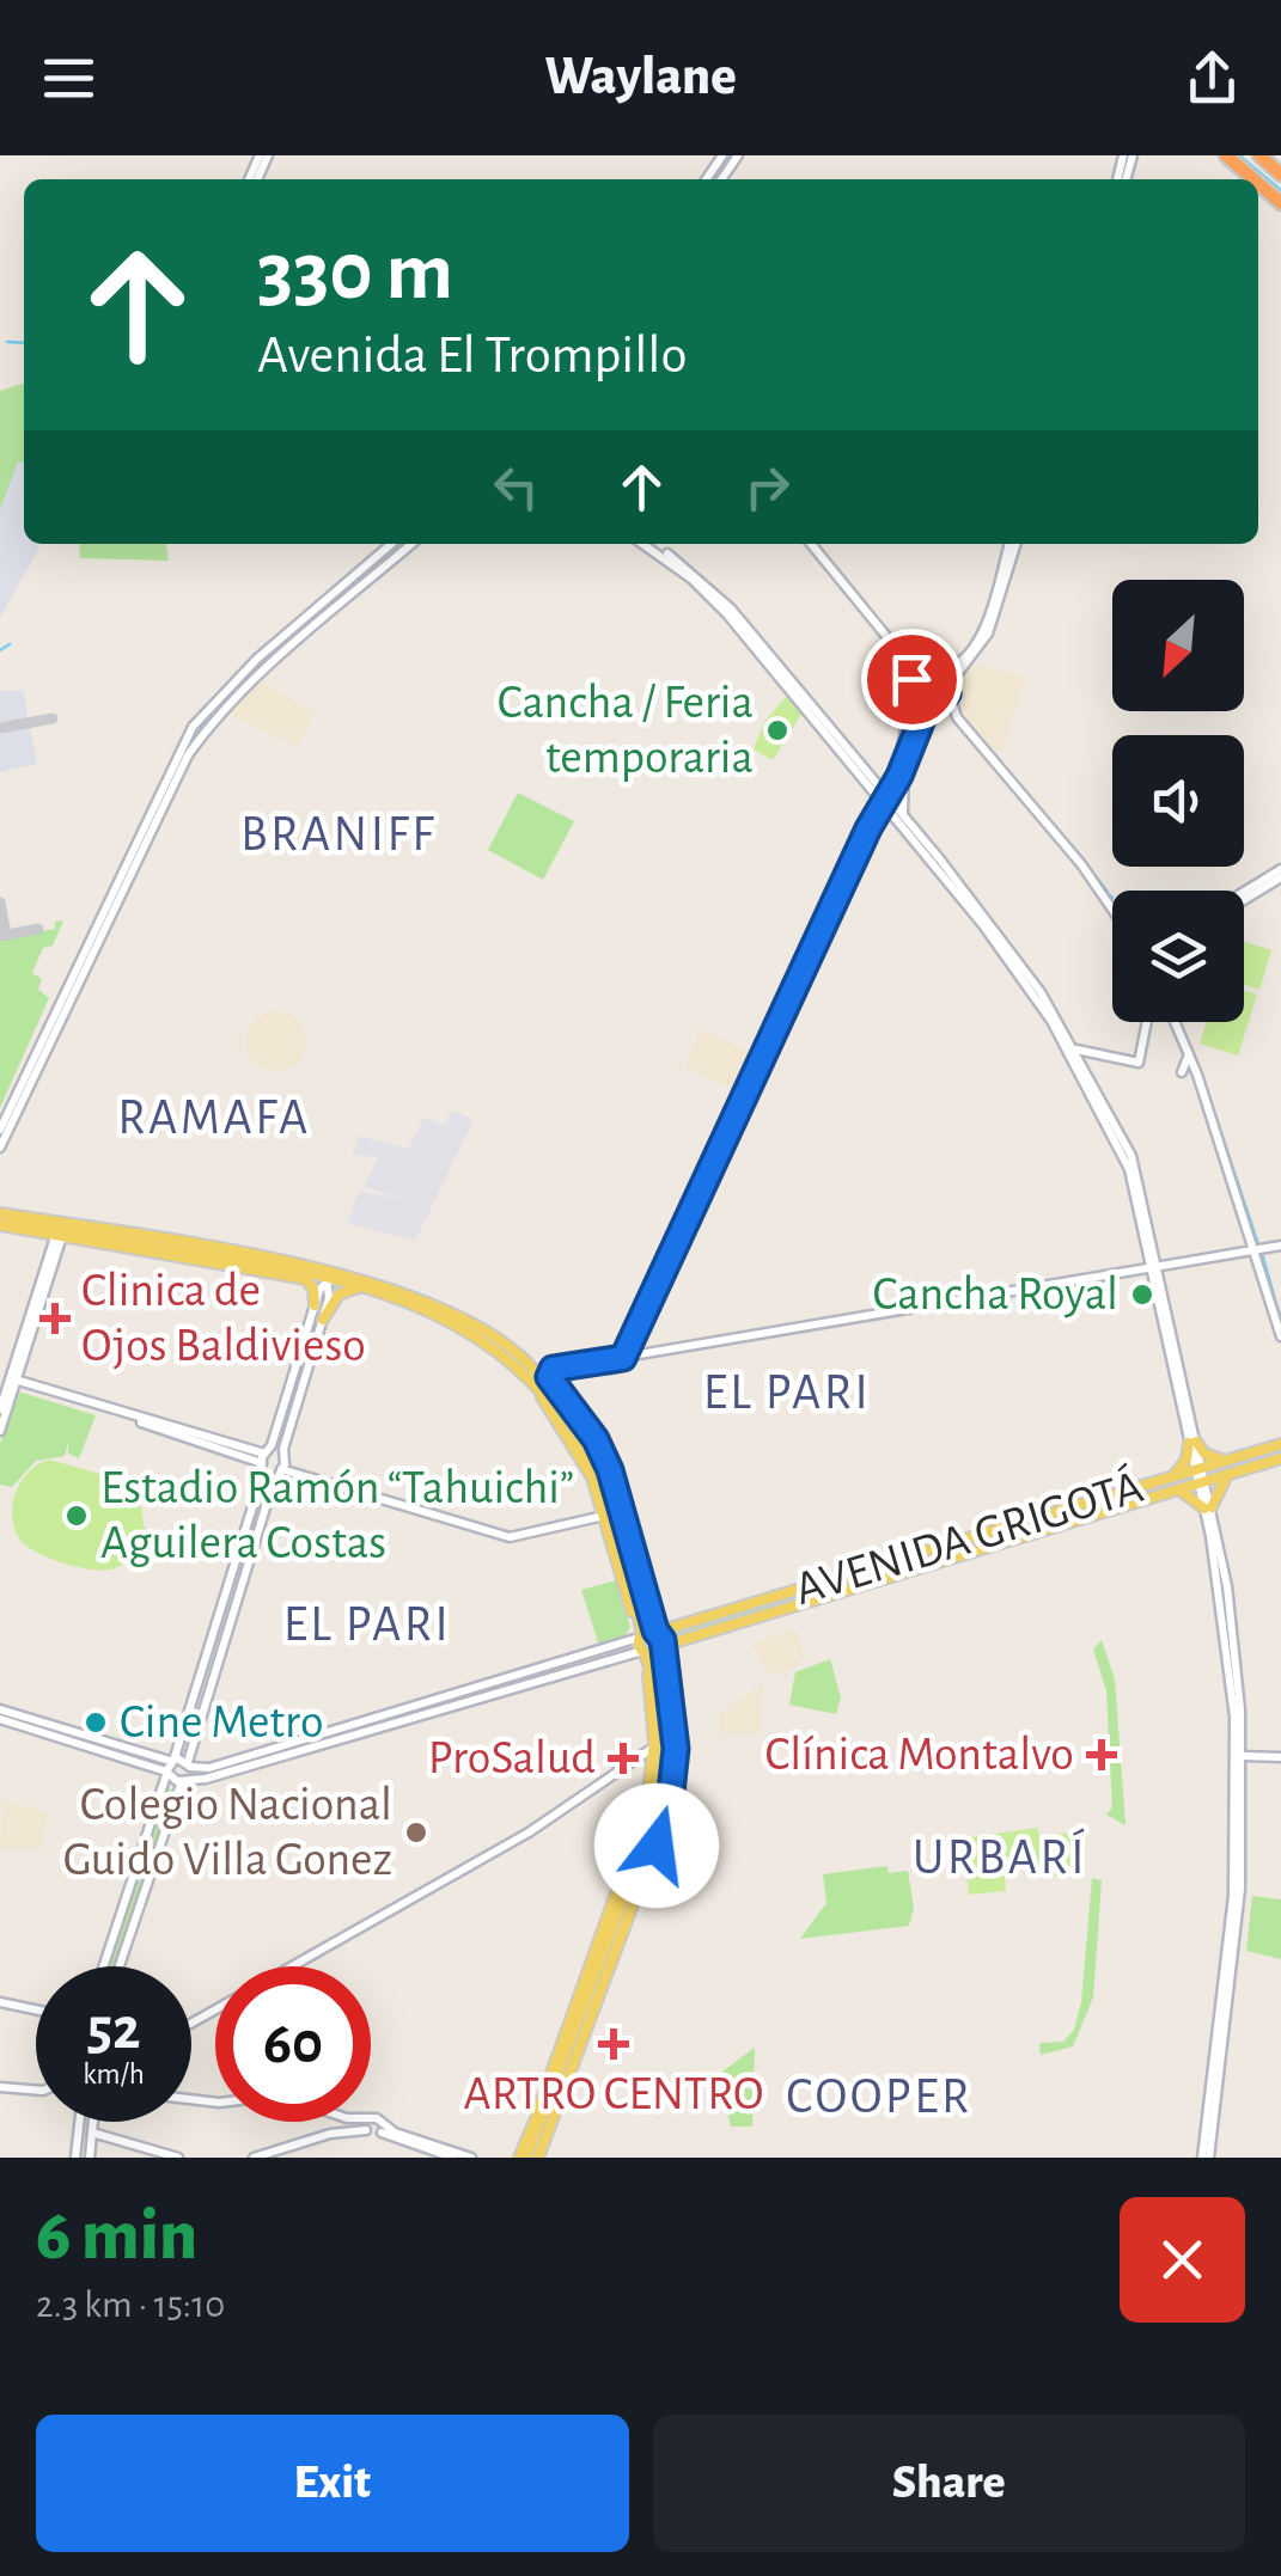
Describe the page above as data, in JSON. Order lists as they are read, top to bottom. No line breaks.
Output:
{"streets":{"main road":["AVENIDA GRIGOTÁ"]},"districts":["BRANIFF","RAMAFA","EL PARI","EL PARI","URBARÍ","COOPER"],"places":{"other":["Cancha / Feria temporaria","Cancha Royal","Estadio Ramón “Tahuichi” Aguilera Costas","Cine Metro","Colegio Nacional Guido Villa Gonez"],"health":["Clinica de Ojos Baldivieso","Clínica Montalvo","ProSalud","ARTRO CENTRO"]},"north":"bottom left","page":{"header":"Waylane","turn":["330 m","Avenida El Trompillo"],"speed":"52 km/h","limit":"60","heading":["6 min","2.3 km · 15:10"],"buttons":["Exit","Share"]}}
